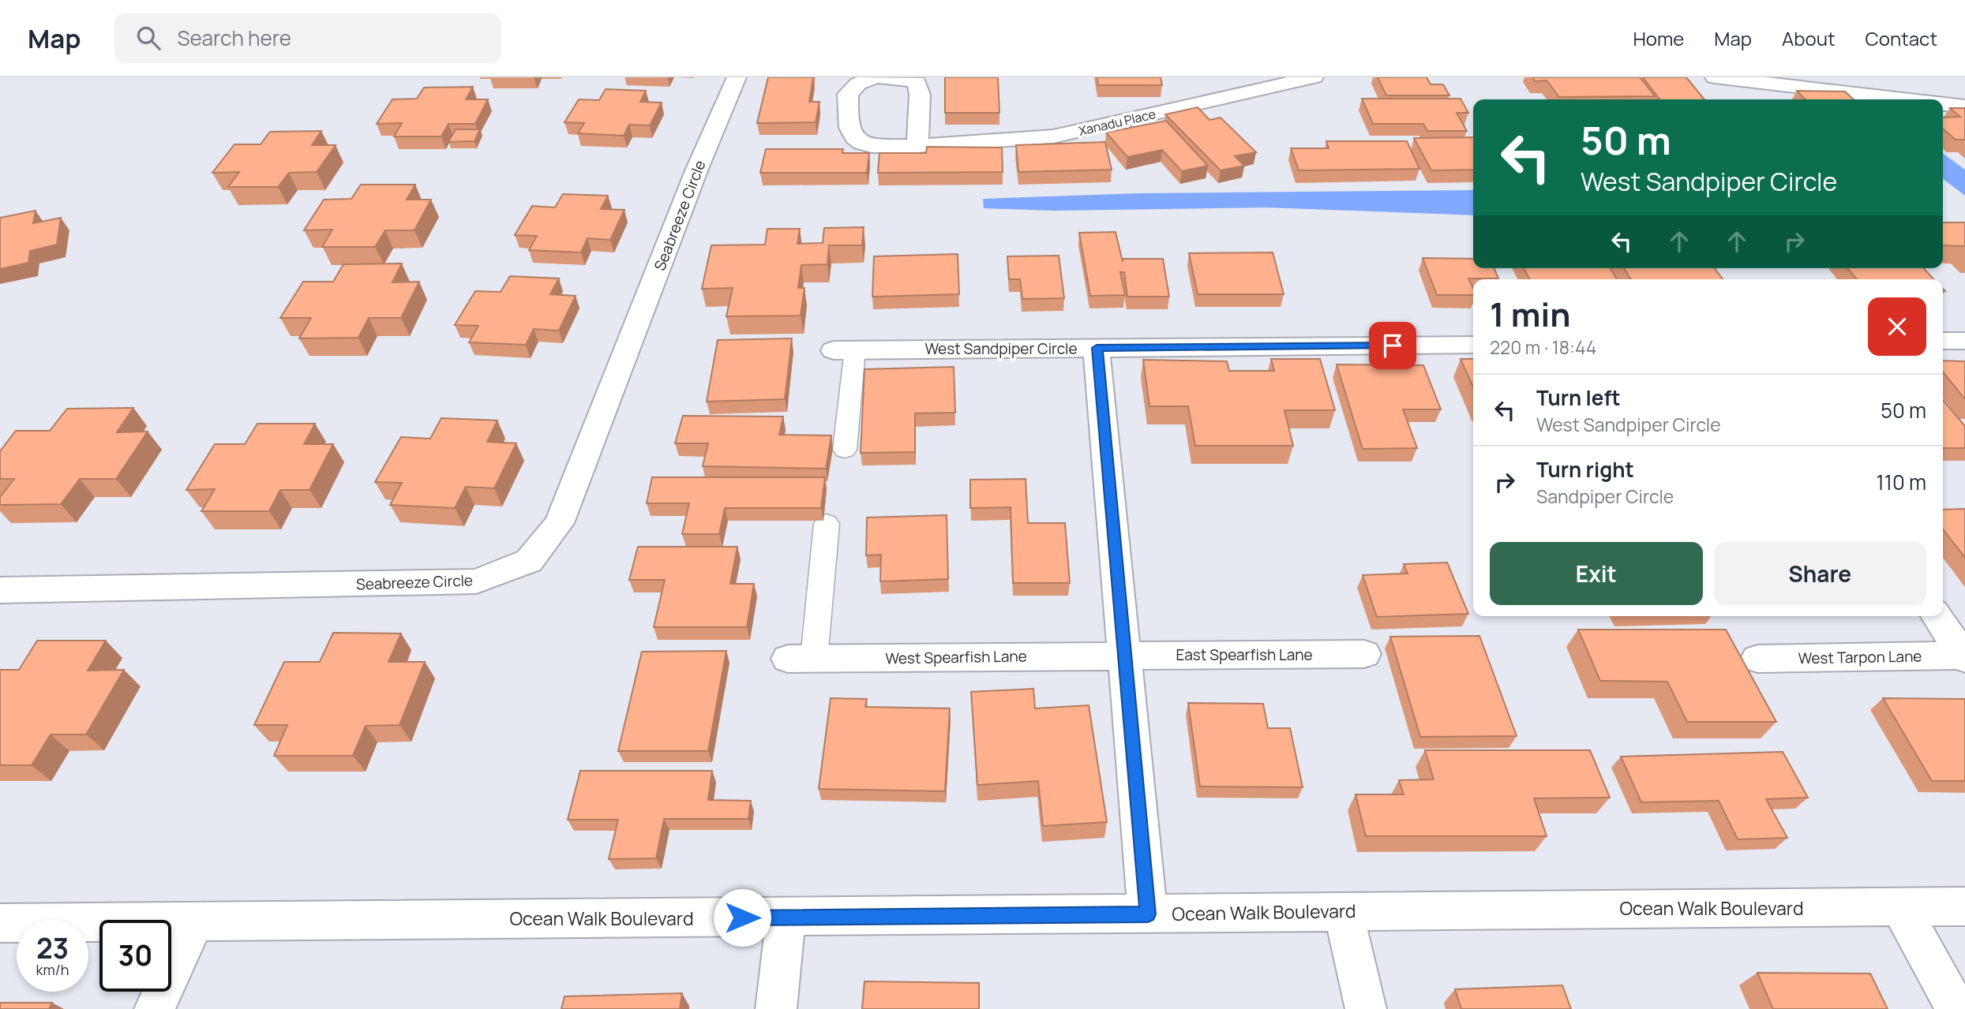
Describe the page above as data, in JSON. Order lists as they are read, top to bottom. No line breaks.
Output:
{"streets":{"street":["Xanadu Place","Seabreeze Circle","West Sandpiper Circle","East Spearfish Lane","West Spearfish Lane","West Tarpon Lane","Ocean Walk Boulevard"]},"crossings":[["West Sandpiper Circle","East Spearfish Lane"],["West Sandpiper Circle","West Spearfish Lane"],["West Sandpiper Circle","Ocean Walk Boulevard"],["East Spearfish Lane","West Spearfish Lane"]],"page":{"header":"Map","search":"Search here","nav":["Home","Map","About","Contact"],"turn":["50 m","West Sandpiper Circle"],"heading":["1 min","220 m · 18:44"],"list":[{"name":"Turn left","note":"West Sandpiper Circle","value":"50 m"},{"name":"Turn right","note":"Sandpiper Circle","value":"110 m"}],"buttons":["Exit","Share"],"speed":"23 km/h","limit":"30"}}
